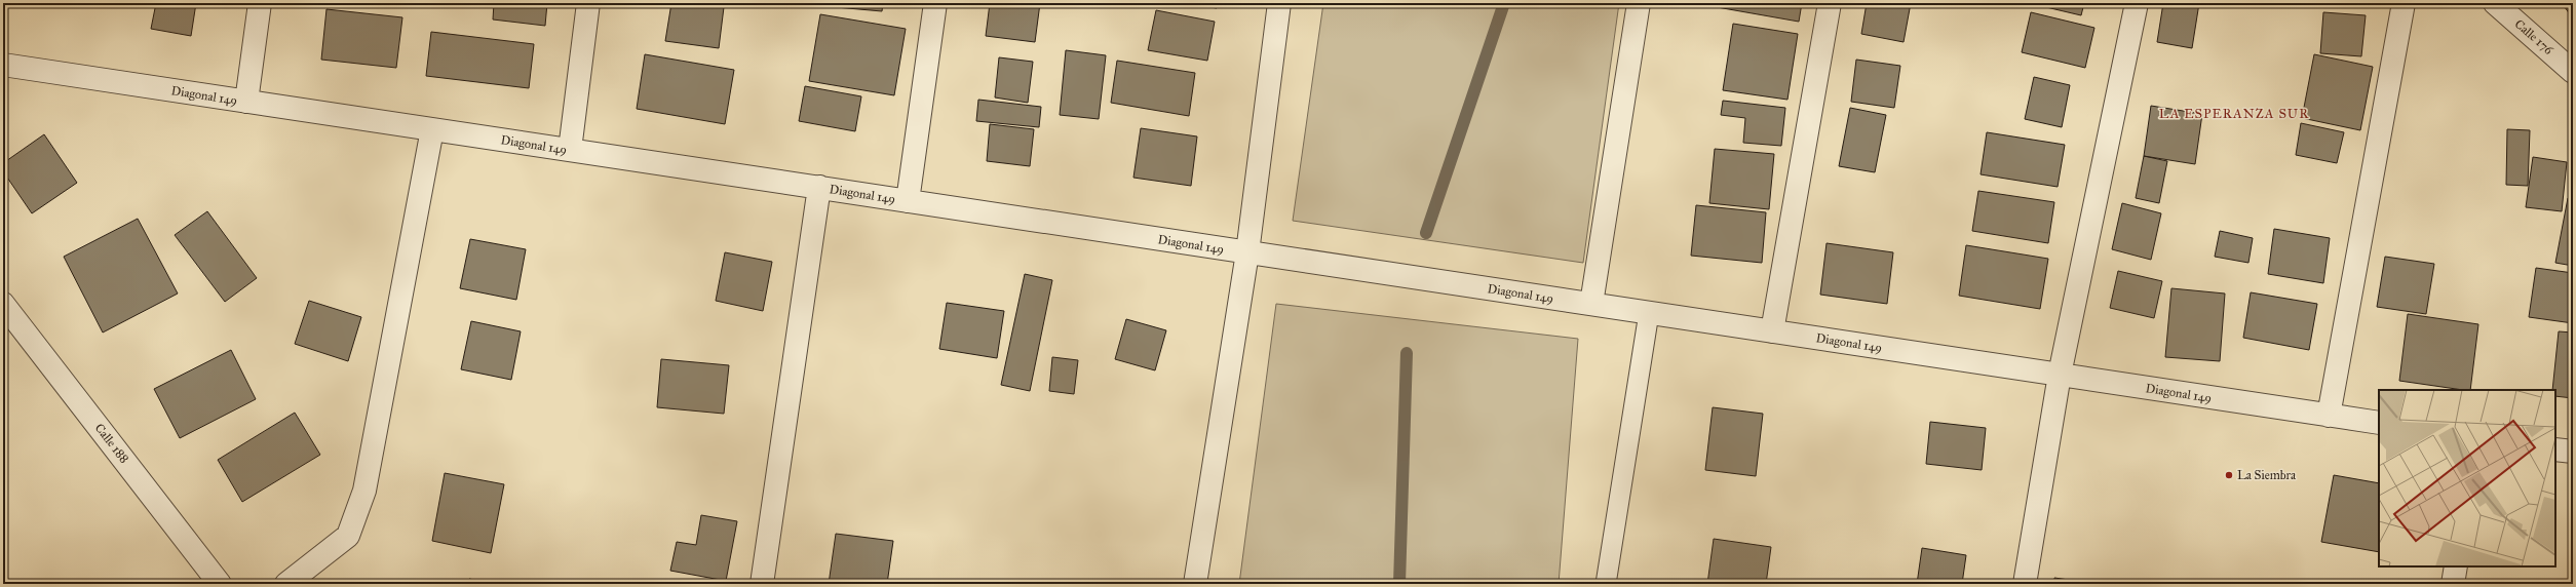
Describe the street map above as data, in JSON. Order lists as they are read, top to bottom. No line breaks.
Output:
{"streets":{"street":["Calle 176","Diagonal 149","Calle 188"]},"districts":["LA ESPERANZA SUR"],"places":["La Siembra"]}
